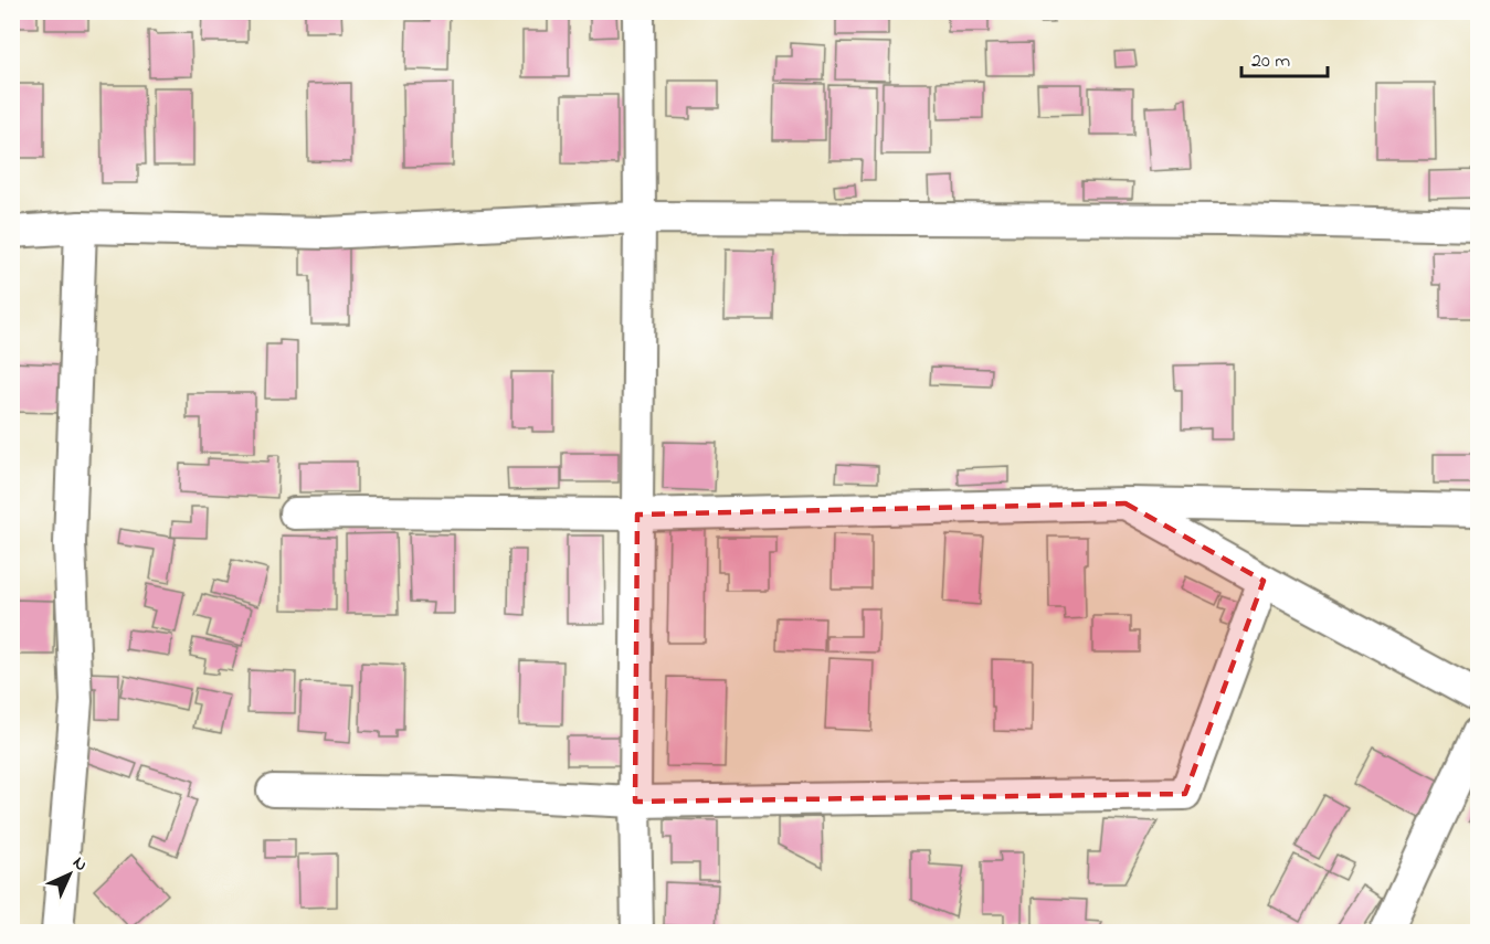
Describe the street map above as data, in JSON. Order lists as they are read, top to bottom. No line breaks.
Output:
{"scale_bar":"20 m","north":"top right"}
